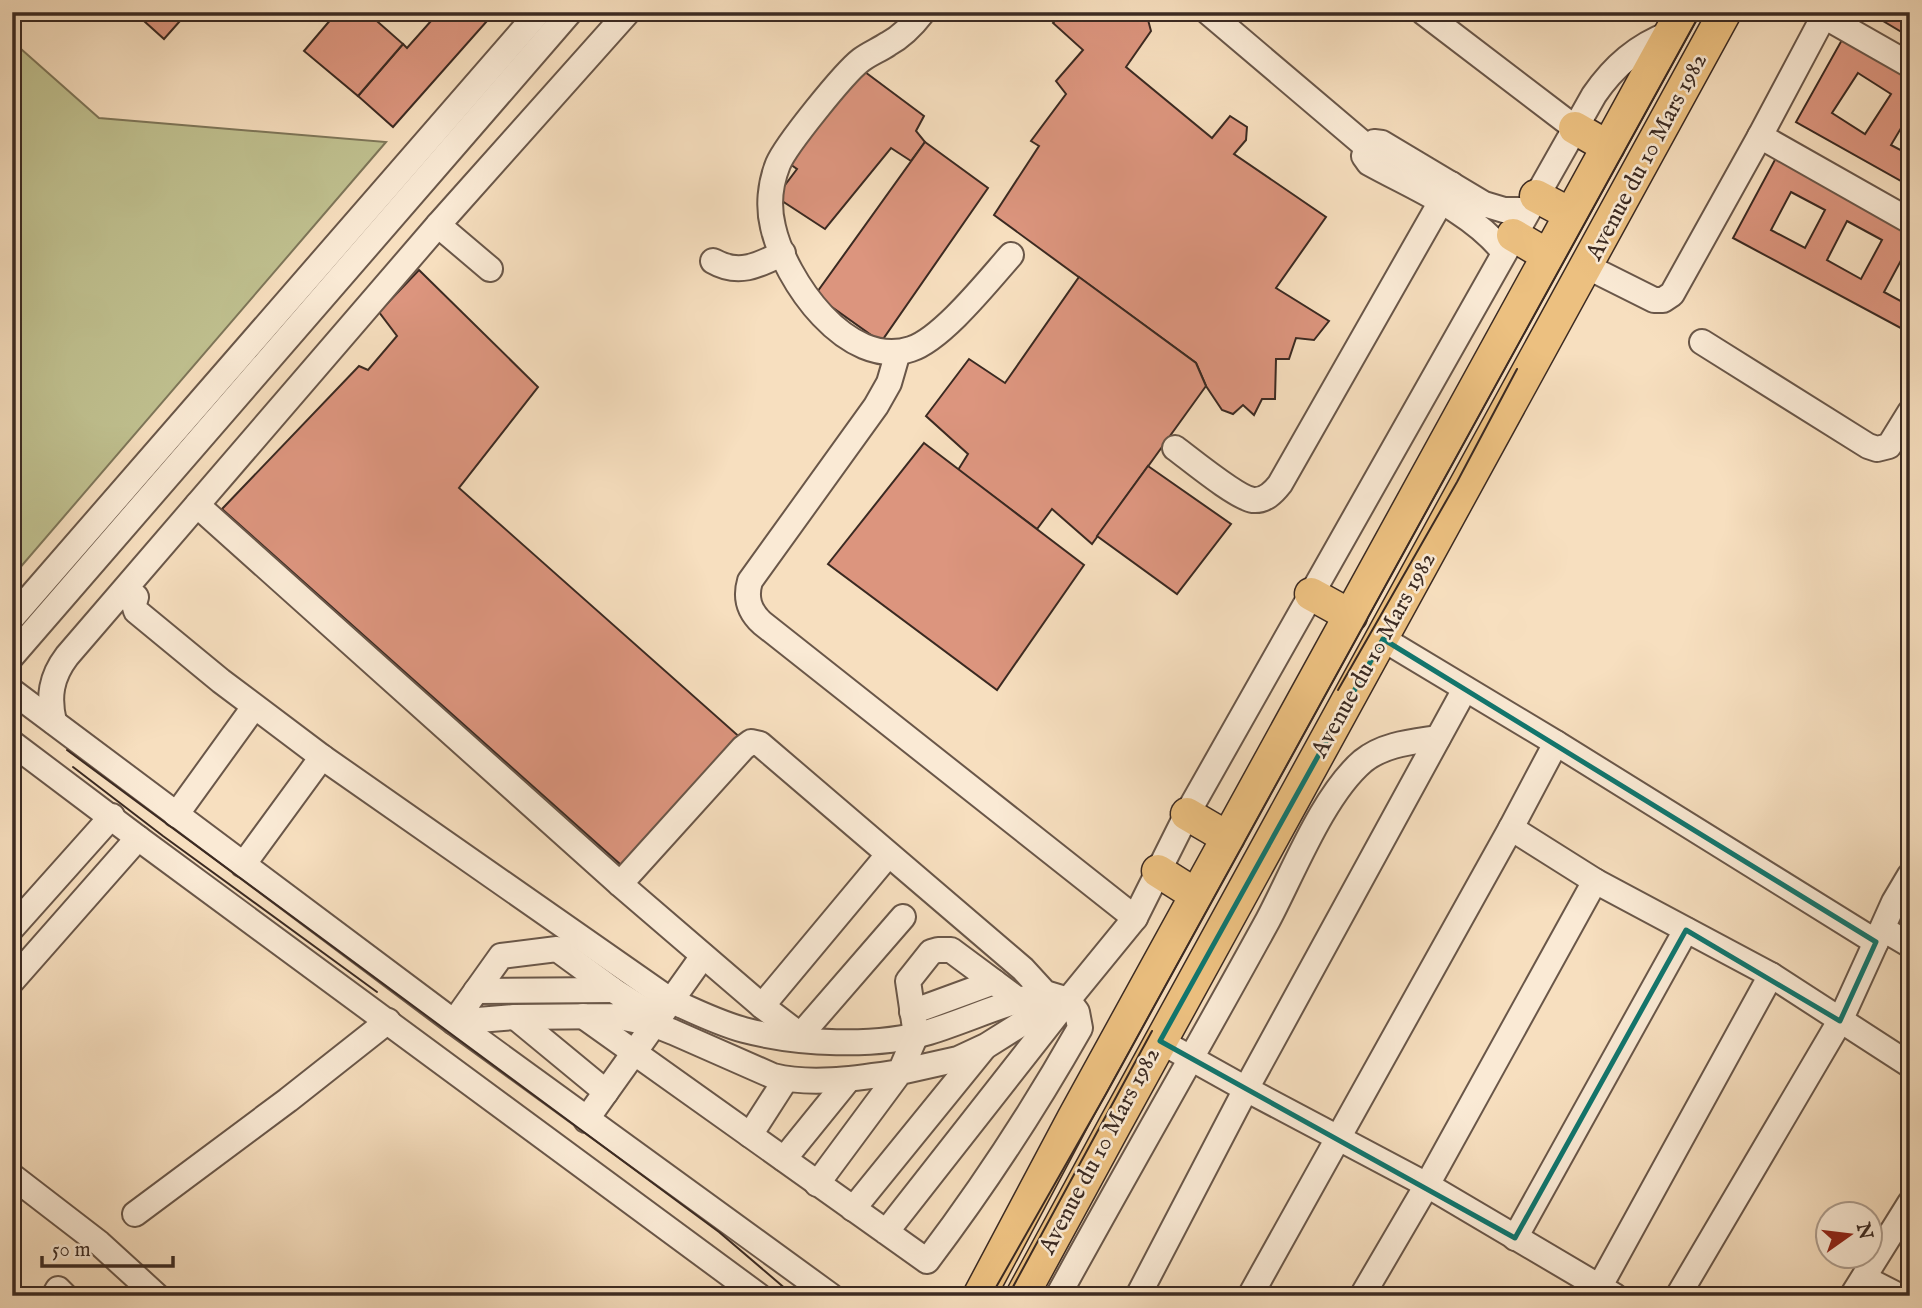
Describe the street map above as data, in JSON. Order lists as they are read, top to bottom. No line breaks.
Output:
{"streets":{"main road":["Avenue du 10 Mars 1982"]},"scale_bar":"50 m","north":"right"}
